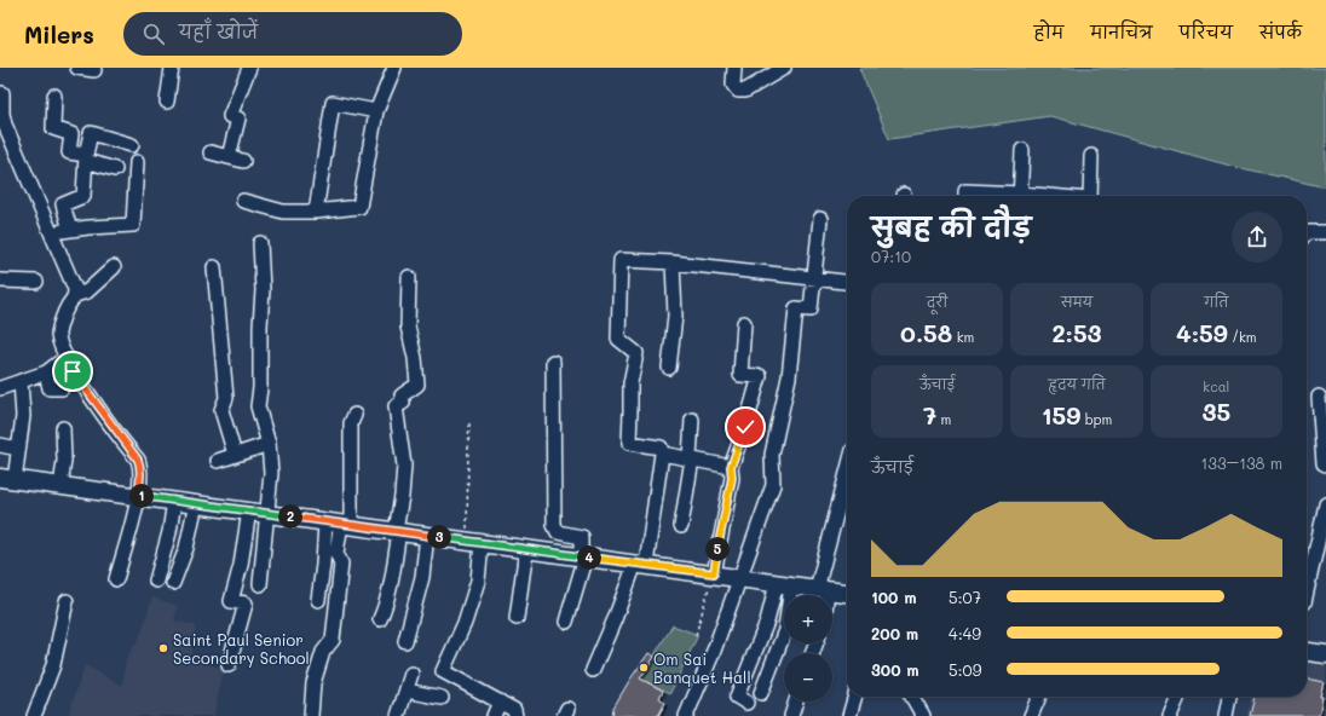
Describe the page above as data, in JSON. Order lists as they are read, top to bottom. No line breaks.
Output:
{"places":["Saint Paul Senior Secondary School","Om Sai Banquet Hall"],"page":{"header":"Milers","search":"यहाँ खोजें","nav":["होम","मानचित्र","परिचय","संपर्क"],"heading":["सुबह की दौड़","07:10"],"stats":[["दूरी","0.58 km"],["समय","2:53"],["गति","4:59 /km"],["ऊँचाई","7 m"],["हृदय गति","159 bpm"],["kcal","35"]],"chart":["ऊँचाई","133–138 m"],"pins":["1","2","3","5","4"],"list":[{"name":"100 m","note":"5:07"},{"name":"200 m","note":"4:49"},{"name":"300 m","note":"5:09"}],"map_buttons":["+","−"]}}
